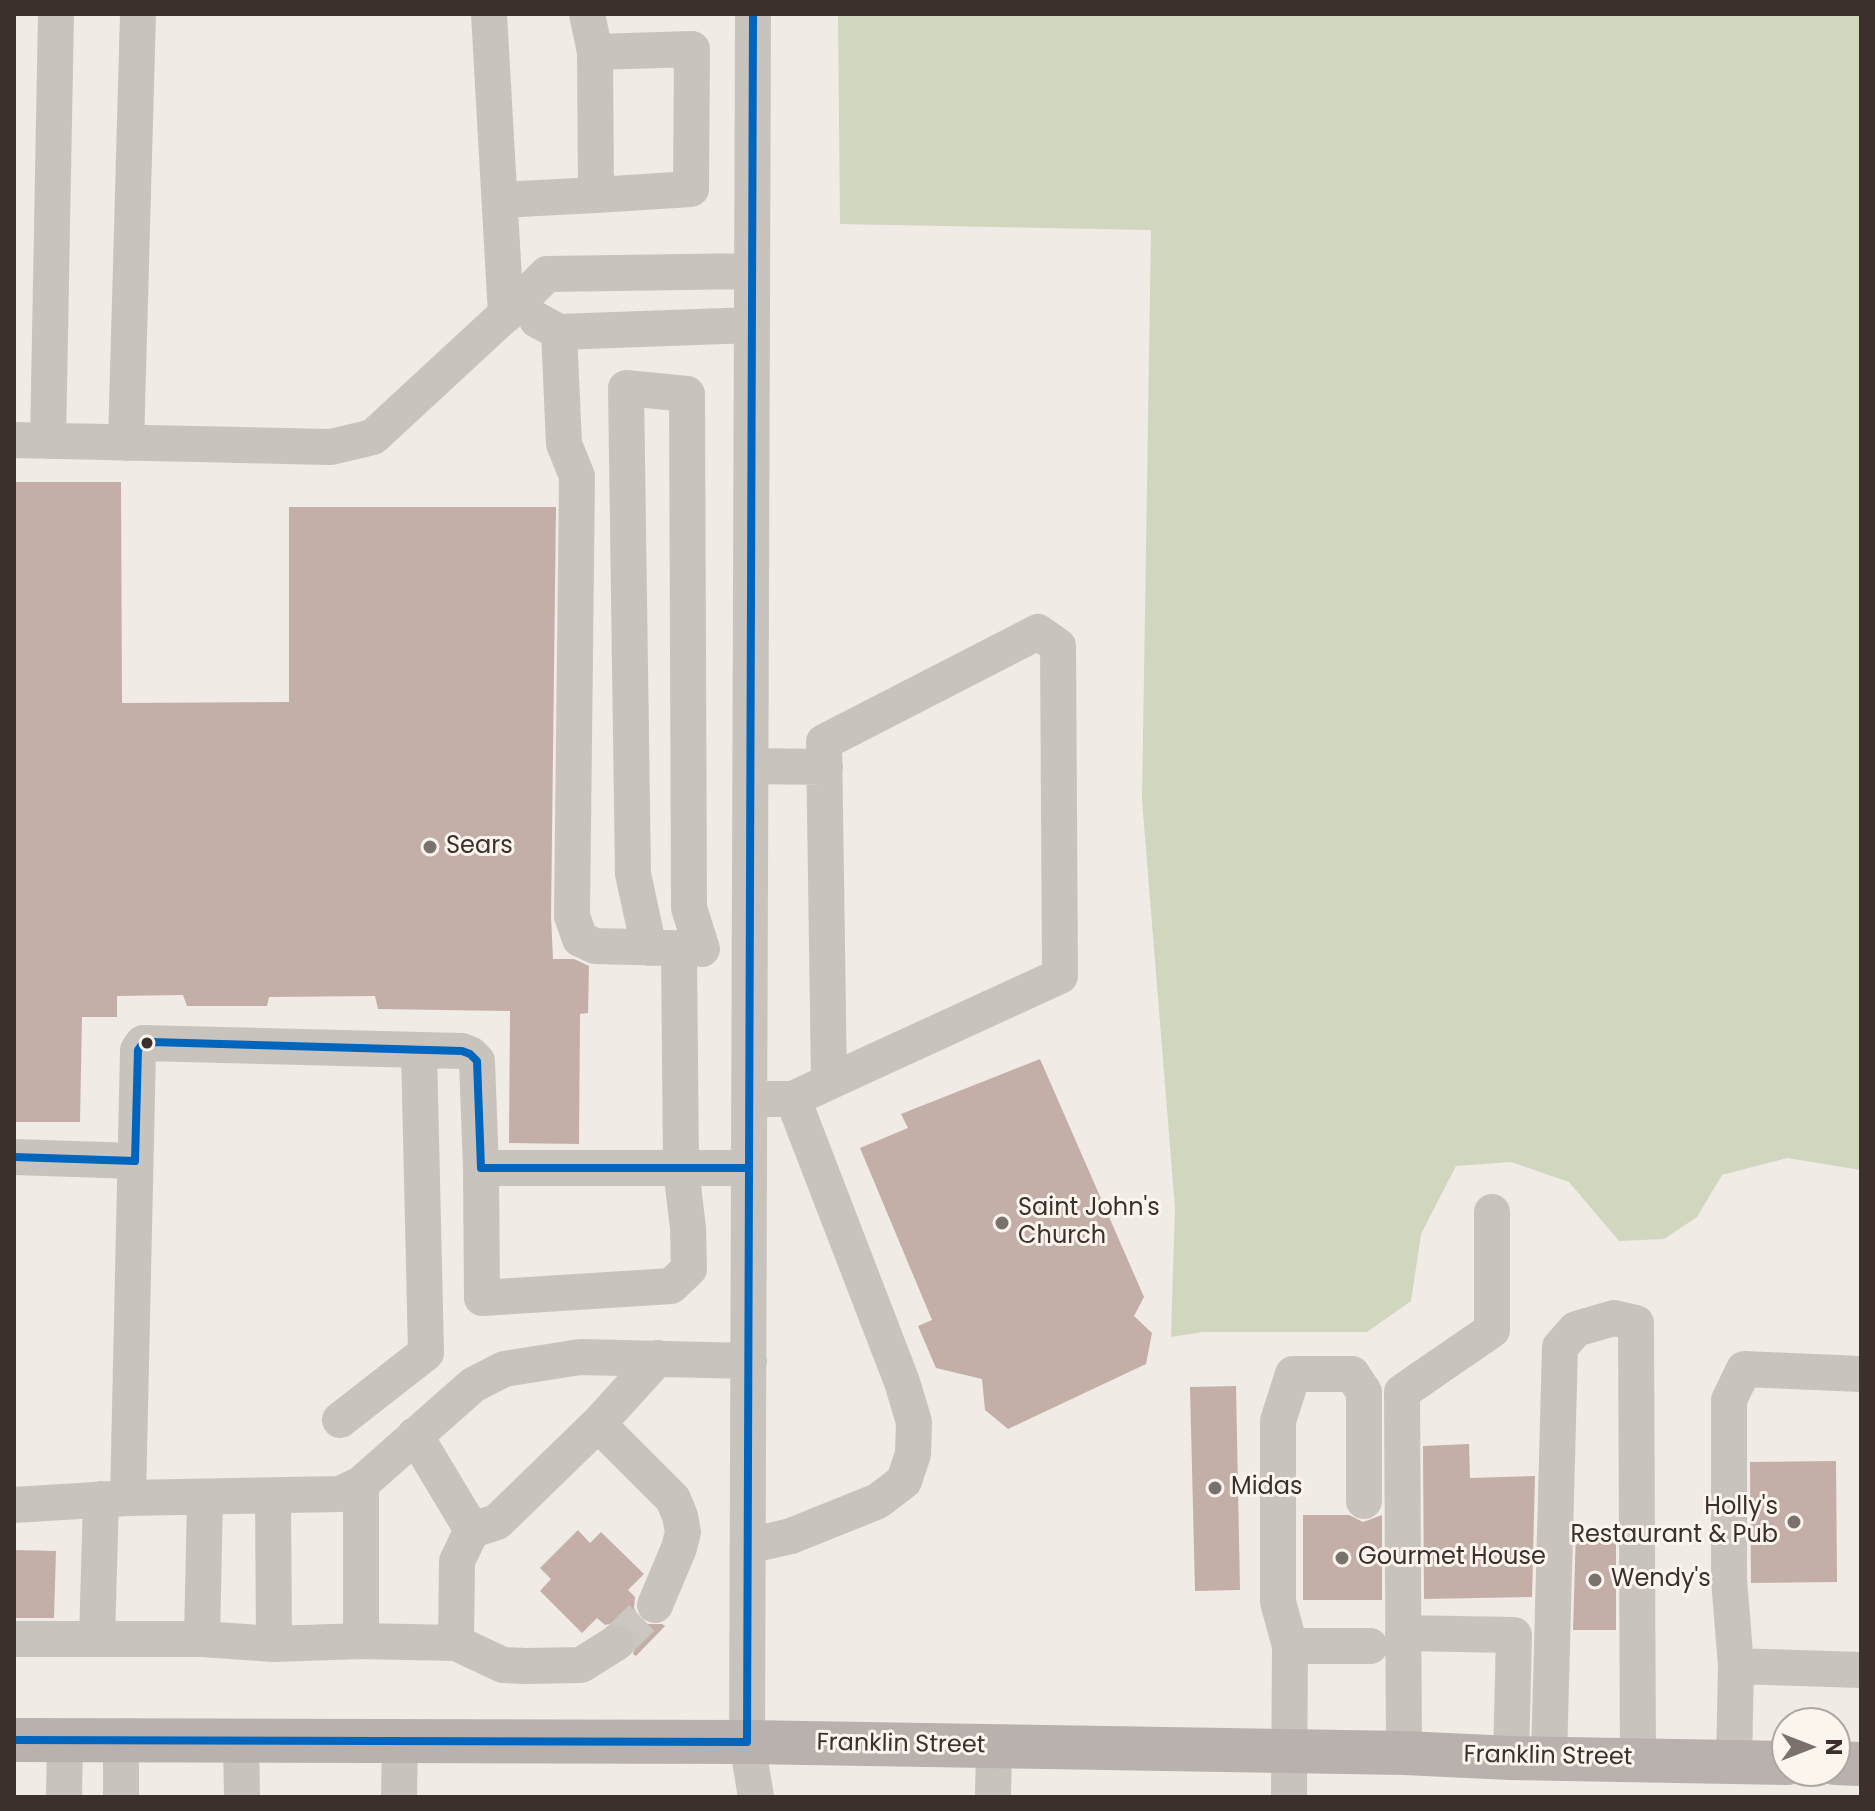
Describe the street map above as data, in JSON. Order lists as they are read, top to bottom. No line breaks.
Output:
{"streets":{"main road":["Franklin Street"]},"places":["Sears","Saint John's Church","Midas","Holly's Restaurant & Pub","Gourmet House","Wendy's"],"north":"right"}
